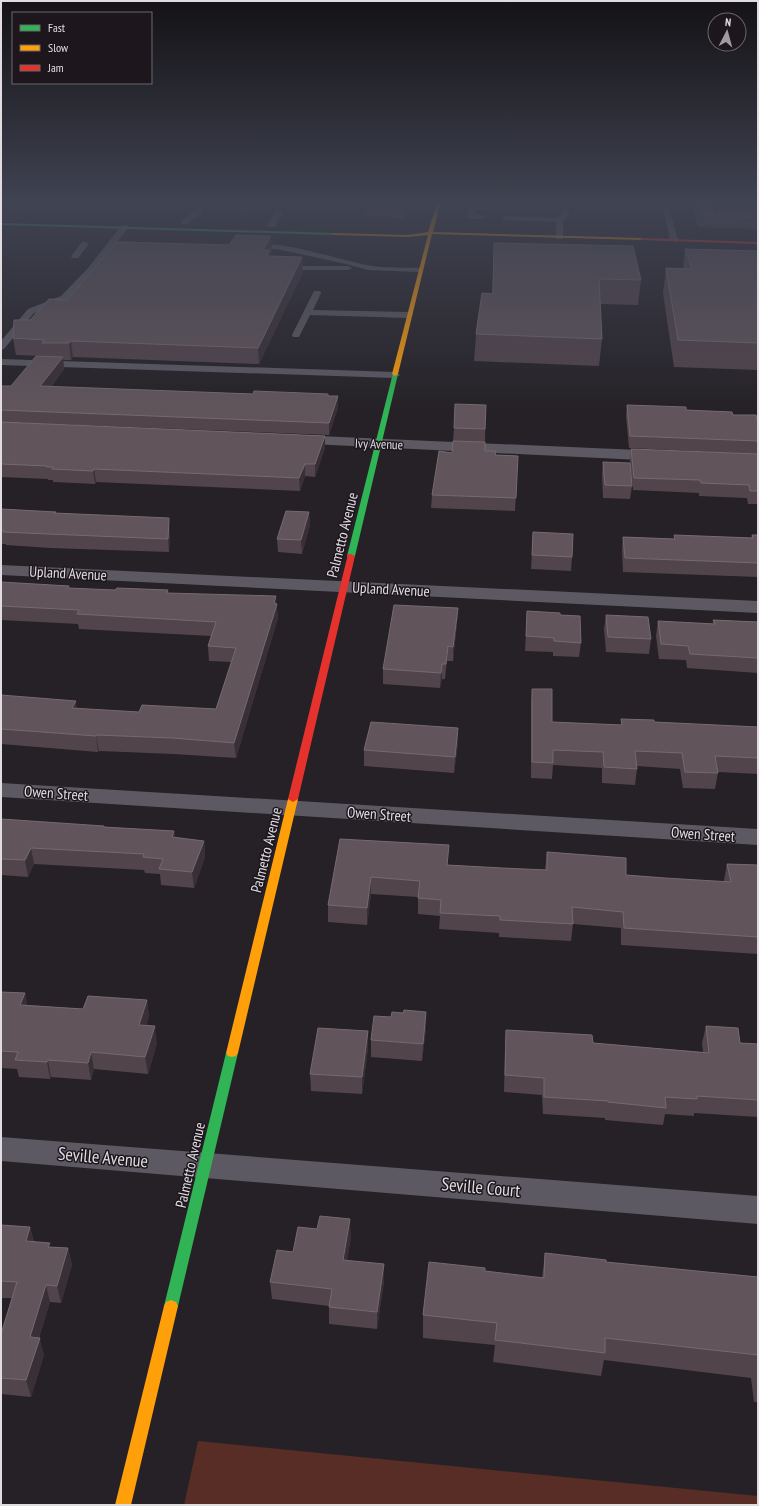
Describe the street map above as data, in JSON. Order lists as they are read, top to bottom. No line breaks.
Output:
{"streets":{"street":["Ivy Avenue","Palmetto Avenue","Upland Avenue","Owen Street","Seville Avenue","Seville Court"]},"crossings":[["Ivy Avenue","Palmetto Avenue"],["Palmetto Avenue","Upland Avenue"],["Palmetto Avenue","Owen Street"],["Palmetto Avenue","Seville Avenue"],["Palmetto Avenue","Seville Court"],["Seville Avenue","Seville Court"]],"legend":["Fast","Slow","Jam"],"north":"top"}
